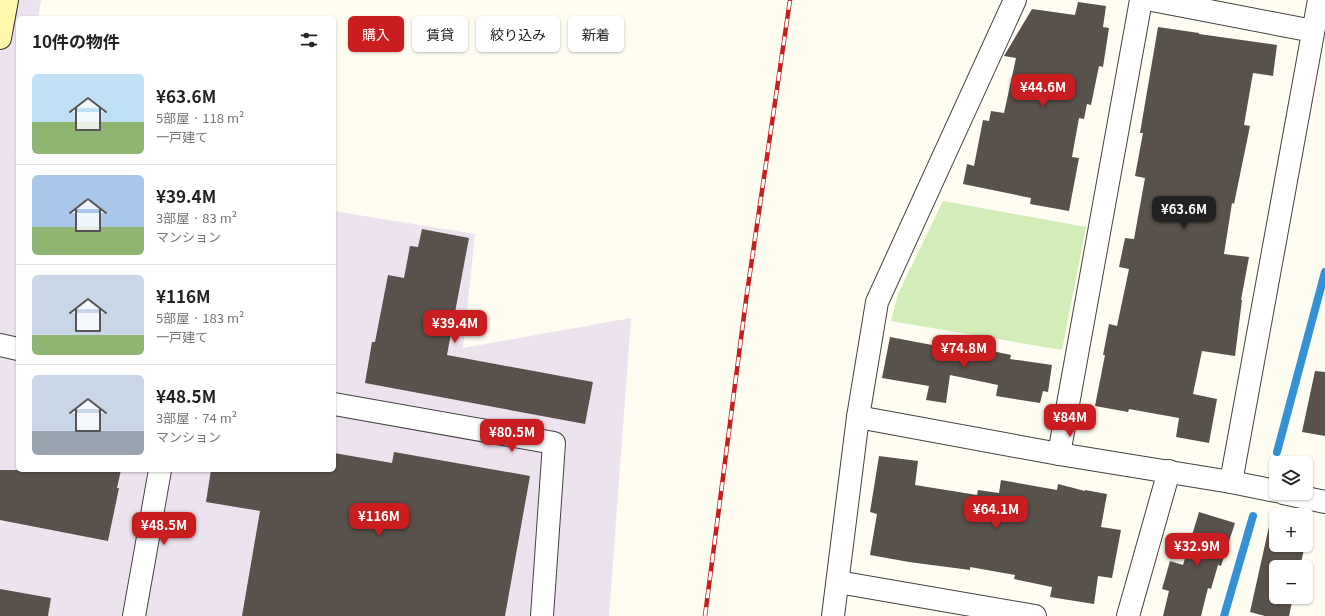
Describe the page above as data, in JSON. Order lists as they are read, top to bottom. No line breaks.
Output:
{"page":{"chip":["購入","賃貸","絞り込み","新着"],"heading":"10件の物件","list":[{"name":"¥63.6M","note":"5部屋 · 118 m² · 一戸建て"},{"name":"¥39.4M","note":"3部屋 · 83 m² · マンション"},{"name":"¥116M","note":"5部屋 · 183 m² · 一戸建て"},{"name":"¥48.5M","note":"3部屋 · 74 m² · マンション"}],"price":["¥44.6M","¥63.6M","¥39.4M","¥74.8M","¥84M","¥80.5M","¥64.1M","¥116M","¥48.5M","¥32.9M"],"map_buttons":["+","−"]}}
